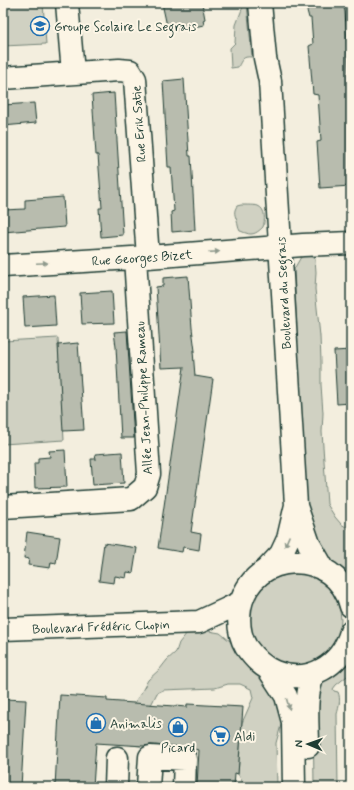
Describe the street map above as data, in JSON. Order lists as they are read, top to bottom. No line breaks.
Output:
{"streets":{"street":["Rue Erik Satie","Rue Georges Bizet","Boulevard du Segrais","Allée Jean-Philippe Rameau","Boulevard Frédéric Chopin"]},"crossings":[["Rue Erik Satie","Rue Georges Bizet"],["Rue Erik Satie","Allée Jean-Philippe Rameau"],["Rue Georges Bizet","Boulevard du Segrais"],["Rue Georges Bizet","Allée Jean-Philippe Rameau"],["Boulevard du Segrais","Boulevard Frédéric Chopin"]],"one_way":["Rue Georges Bizet"],"places":{"school or university":["Groupe Scolaire Le Segrais"],"shop":["Animalis","Picard"],"supermarket":["Aldi"]},"north":"left"}
